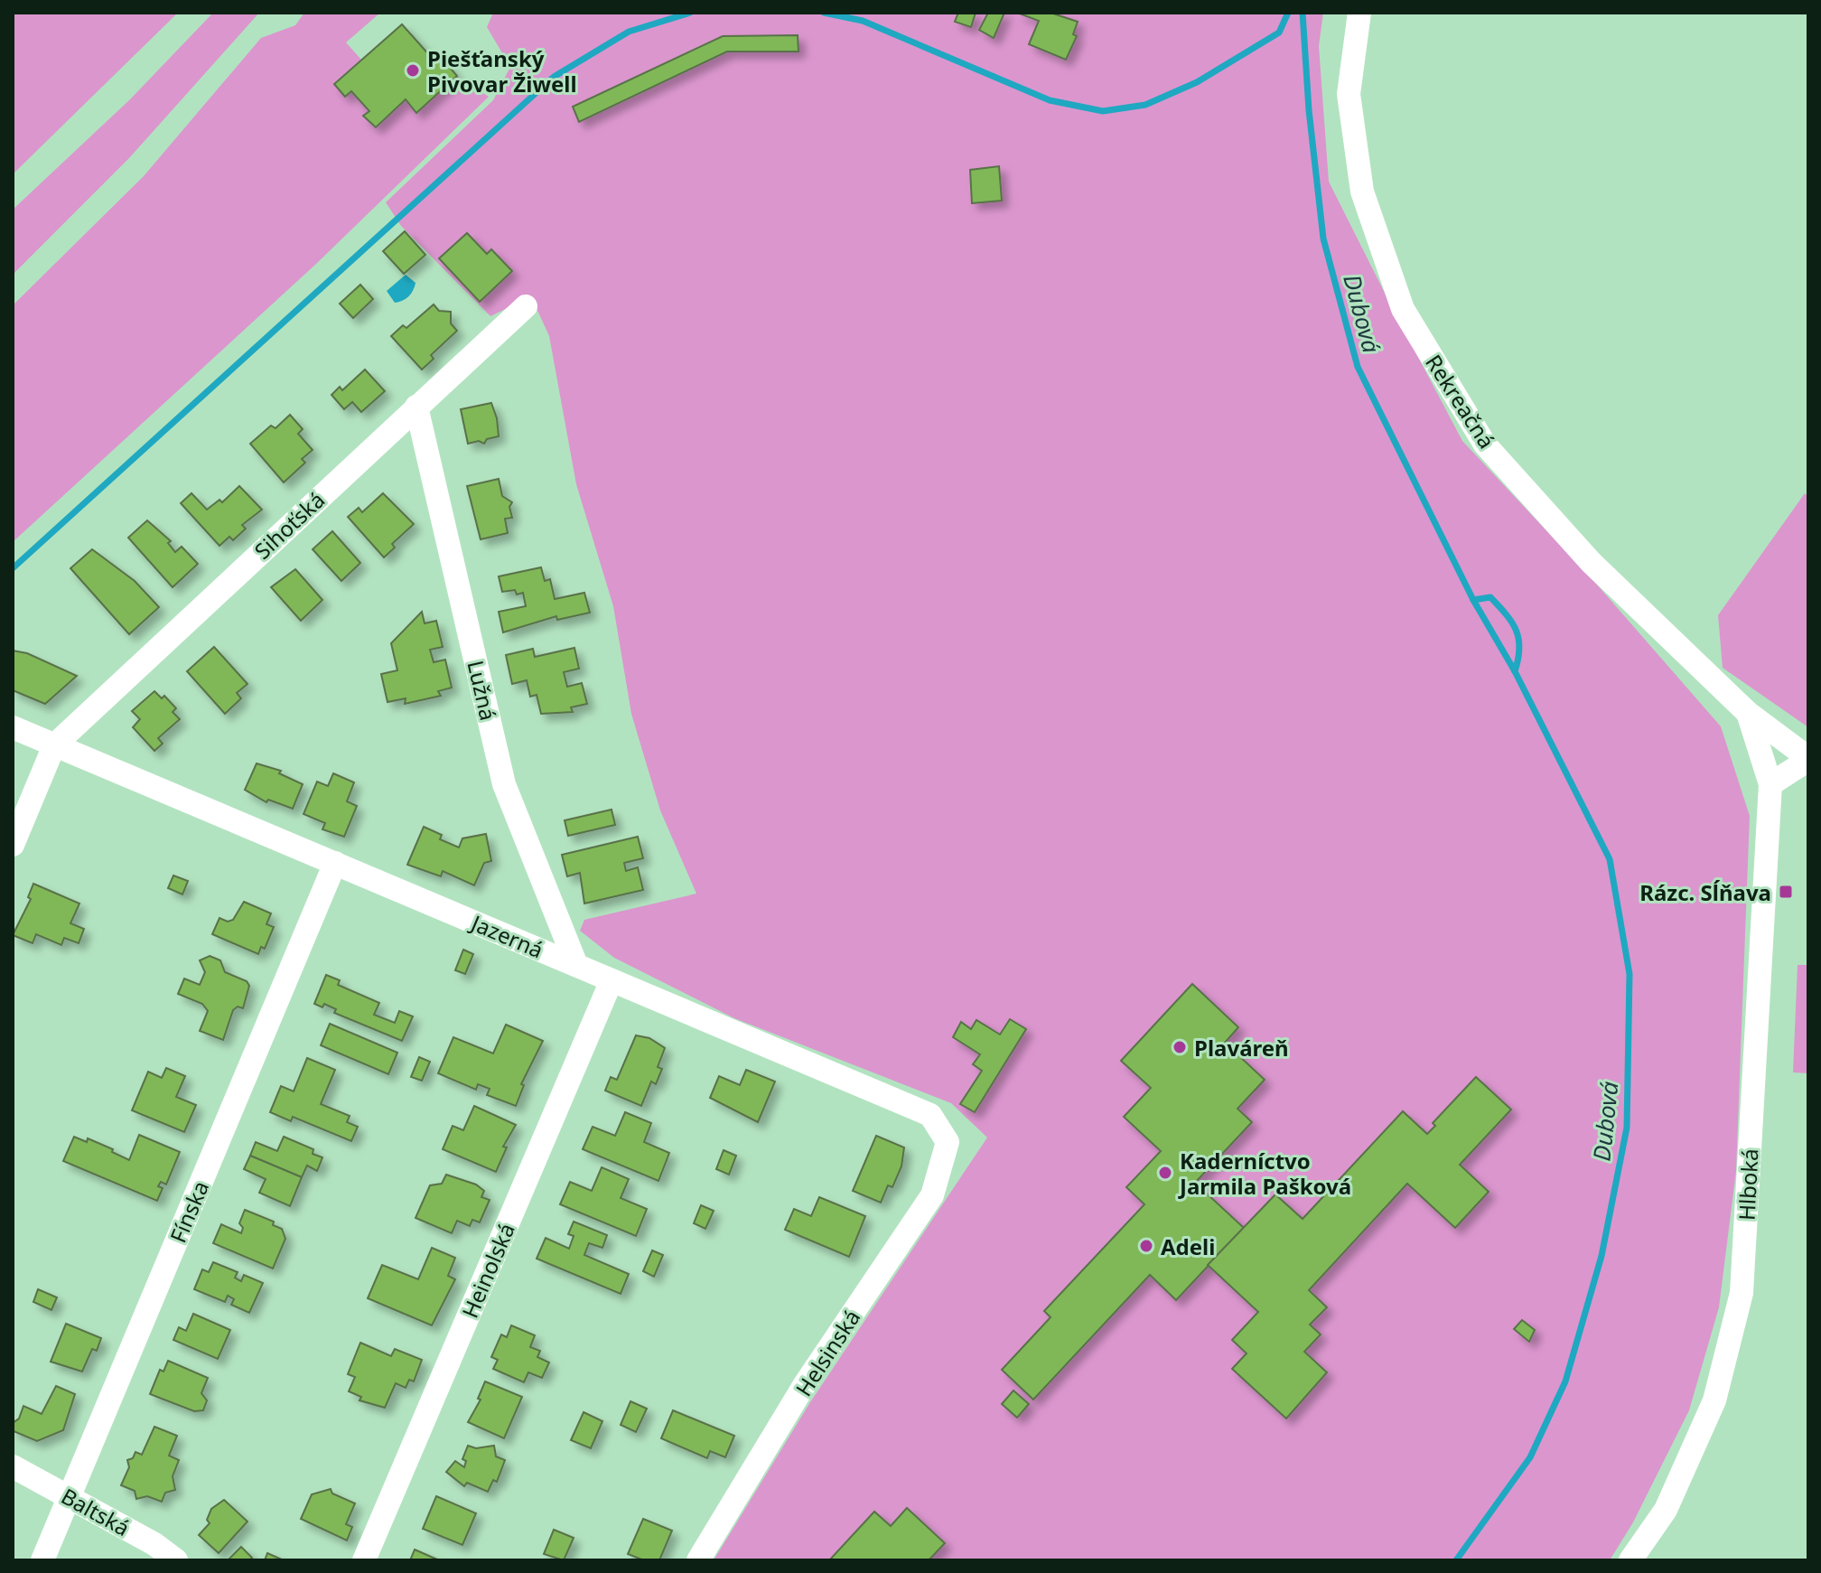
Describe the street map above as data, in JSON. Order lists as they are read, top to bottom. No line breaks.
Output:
{"streets":{"street":["Rekreačná","Sihoťská","Lužná","Jazerná","Hlboká","Fínska","Heinolská","Helsinská","Baltská"]},"crossings":[["Rekreačná","Hlboká"],["Sihoťská","Lužná"],["Sihoťská","Jazerná"],["Lužná","Jazerná"],["Jazerná","Fínska"],["Jazerná","Heinolská"],["Jazerná","Helsinská"],["Fínska","Baltská"]],"water":["Dubová"],"places":{"other":["Piešťanský Pivovar Žiwell","Plaváreň","Kaderníctvo Jarmila Pašková","Adeli"],"transit":["Rázc. Sĺňava"]}}
